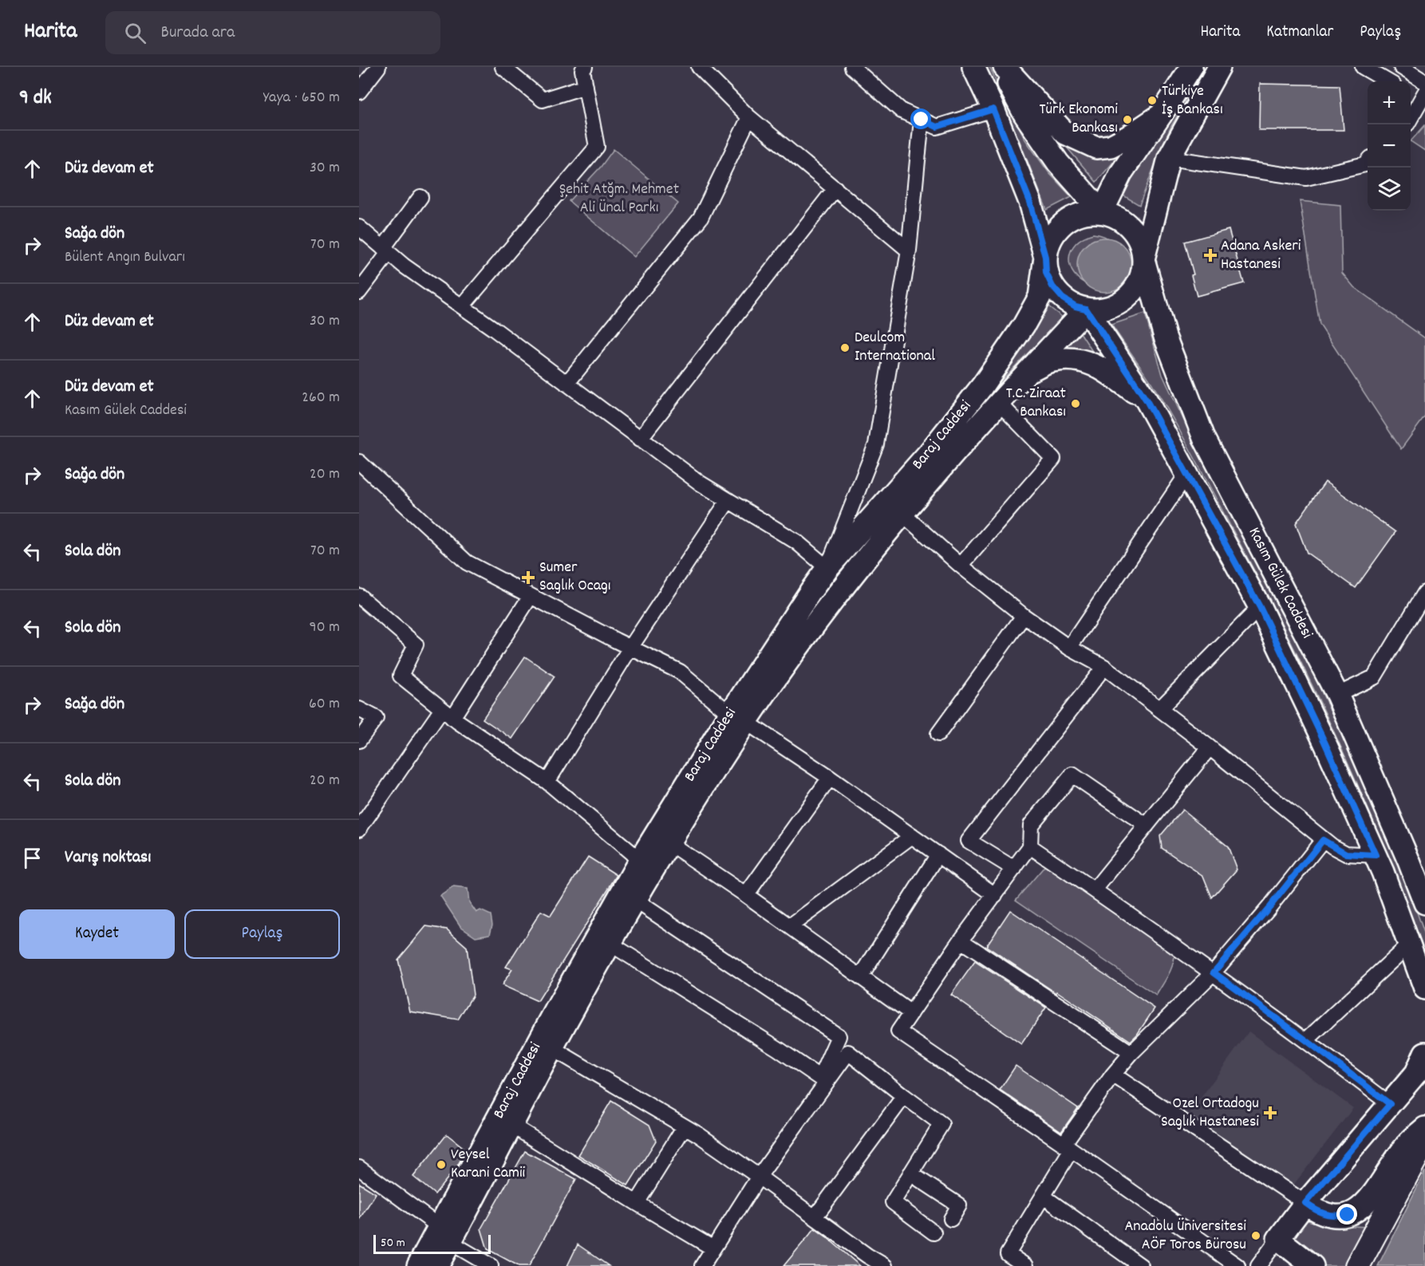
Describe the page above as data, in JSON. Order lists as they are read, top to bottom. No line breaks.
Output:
{"streets":{"main road":["Baraj Caddesi","Kasım Gülek Caddesi"]},"crossings":[["Baraj Caddesi","Kasım Gülek Caddesi"]],"parks":["Şehit Atğm. Mehmet Ali Ünal Parkı"],"places":{"other":["Türkiye İş Bankası","Türk Ekonomi Bankası","Deulcom International","T.C. Ziraat Bankası","Veysel Karani Camii","Anadolu Üniversitesi AÖF Toros Bürosu"],"health":["Adana Askeri Hastanesi","Sumer Saglık Ocagı","Ozel Ortadogu Saglık Hastanesi"]},"scale_bar":"50 m","page":{"header":"Harita","search":"Burada ara","nav":["Harita","Katmanlar","Paylaş"],"heading":["9 dk","Yaya · 650 m"],"map_buttons":["+","−"],"list":[["Düz devam et","30 m"],["Sağa dön","Bülent Angın Bulvarı","70 m"],["Düz devam et","30 m"],["Düz devam et","Kasım Gülek Caddesi","260 m"],["Sağa dön","20 m"],["Sola dön","70 m"],["Sola dön","90 m"],["Sağa dön","60 m"],["Sola dön","20 m"],"Varış noktası"],"buttons":["Kaydet","Paylaş"],"scale":"50 m"}}
